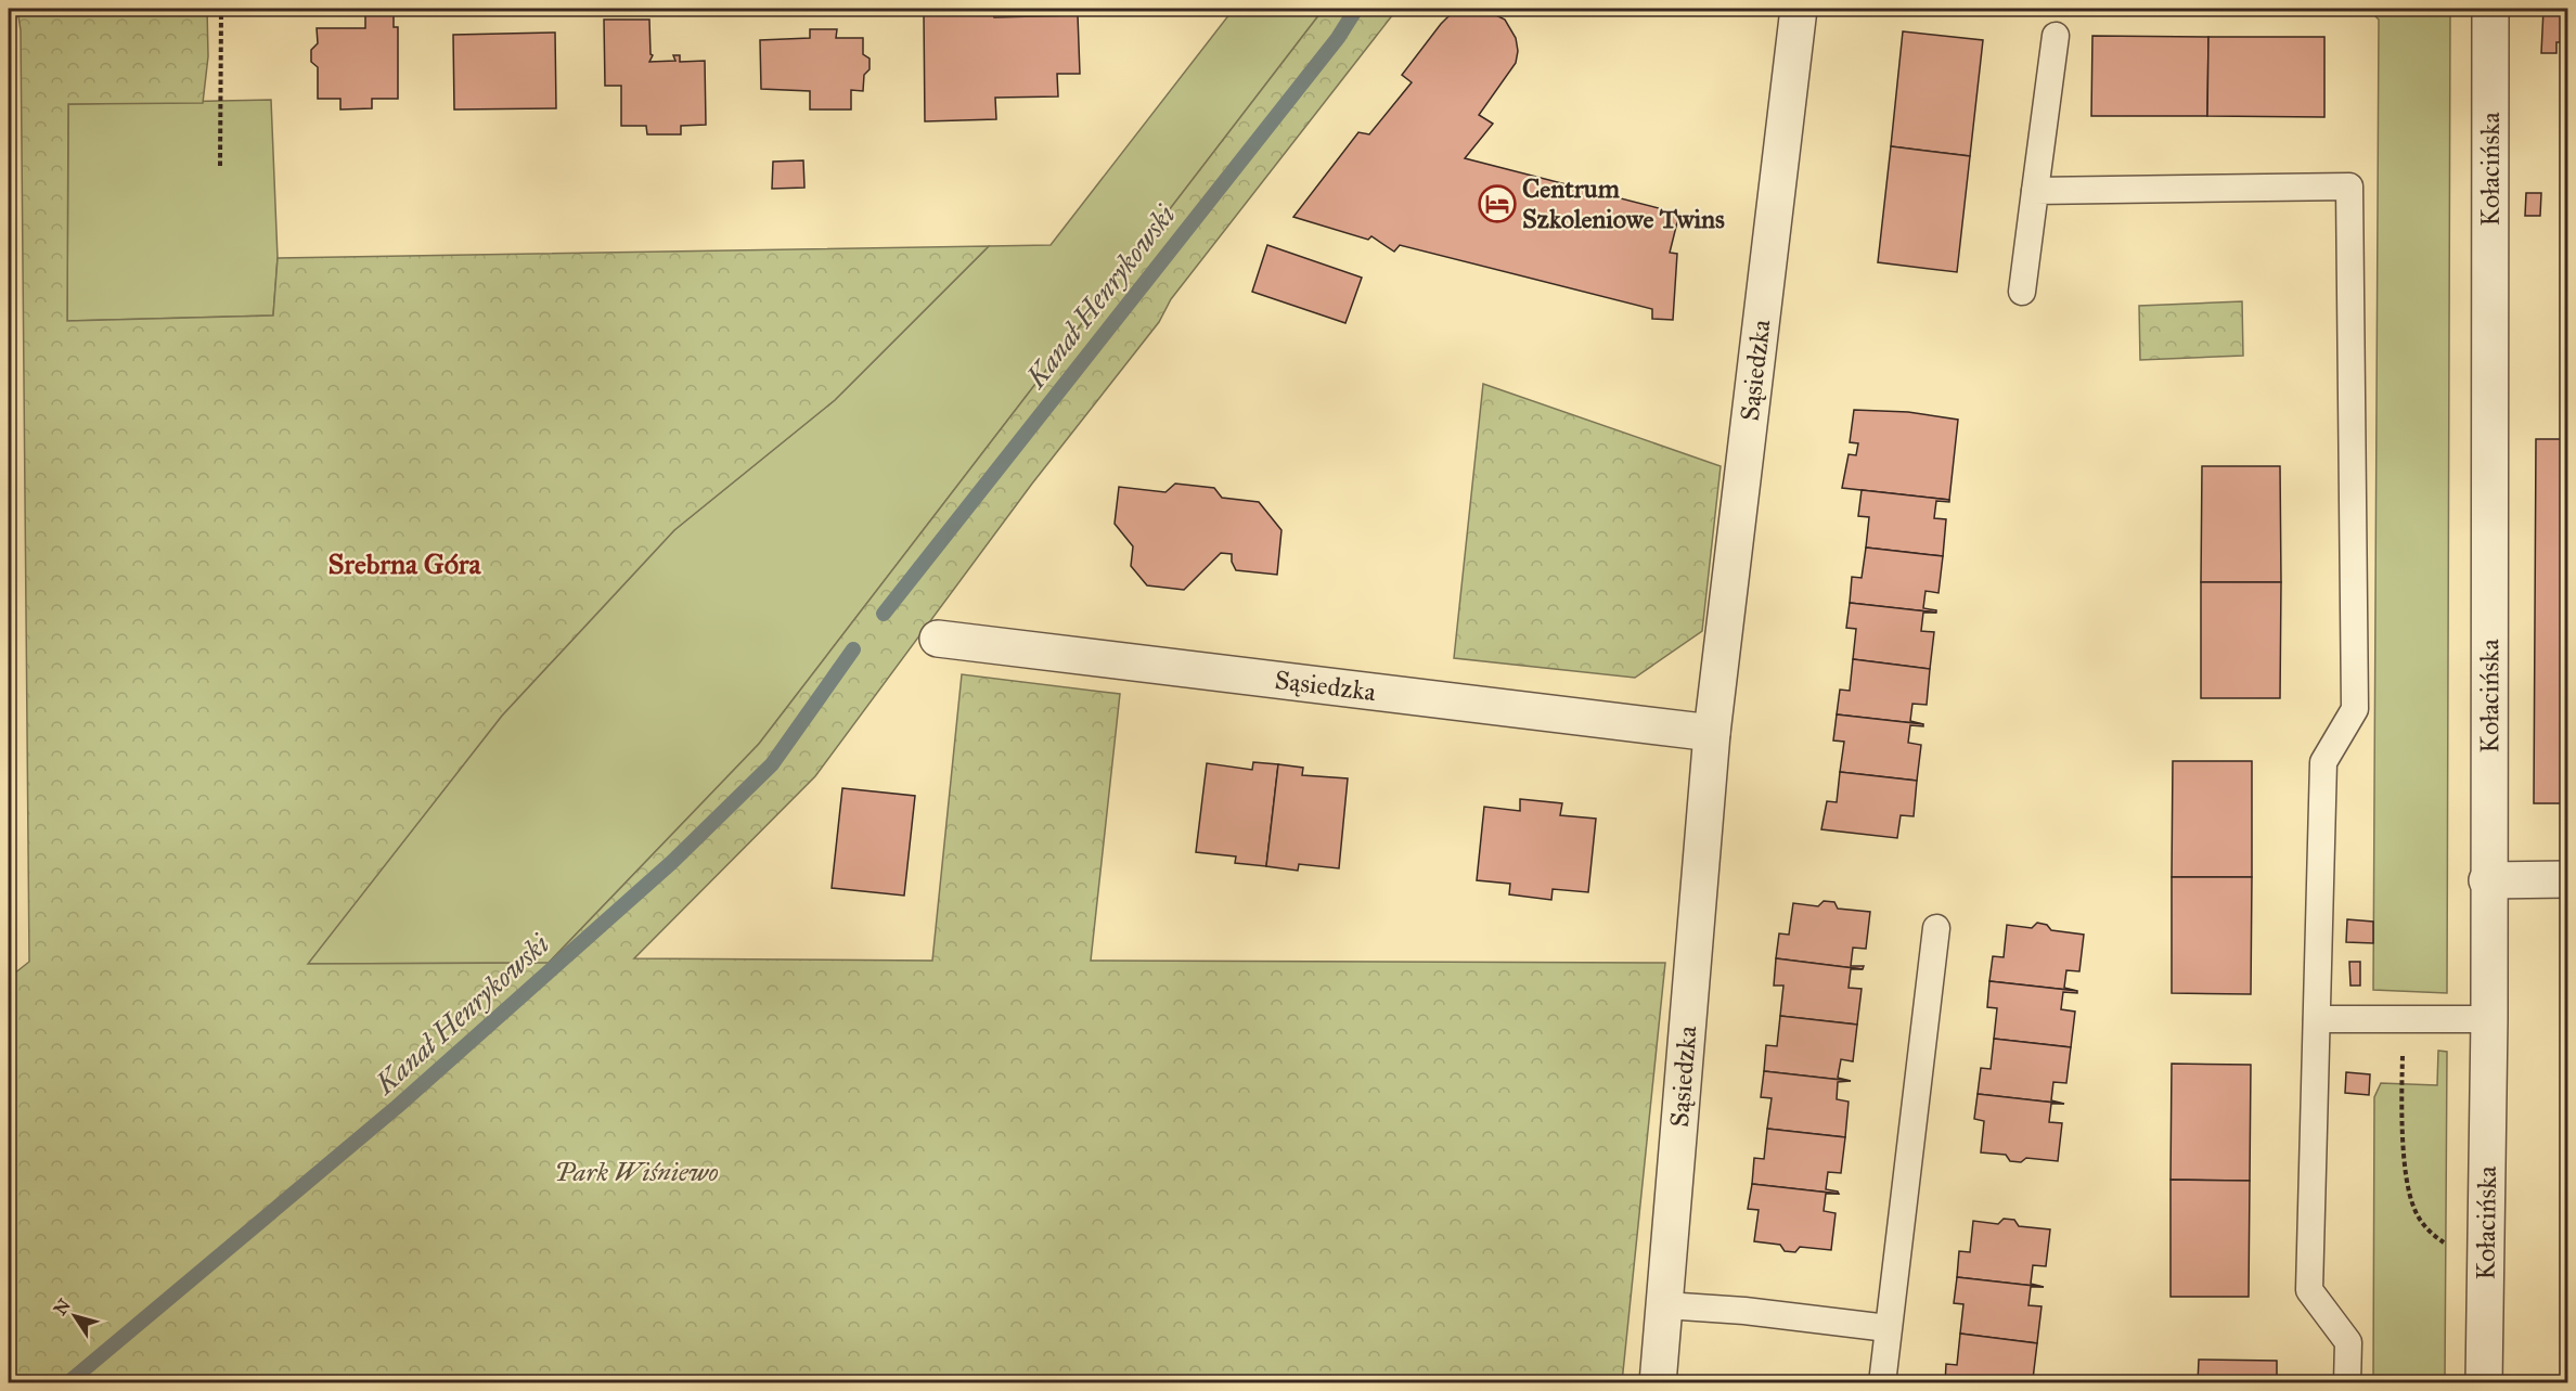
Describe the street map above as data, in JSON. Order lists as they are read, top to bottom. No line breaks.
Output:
{"streets":{"street":["Kołacińska","Sąsiedzka"]},"districts":["Srebrna Góra"],"water":["Kanał Henrykowski"],"parks":["Park Wiśniewo"],"places":{"hotel":["Centrum Szkoleniowe Twins"]},"north":"top left"}
